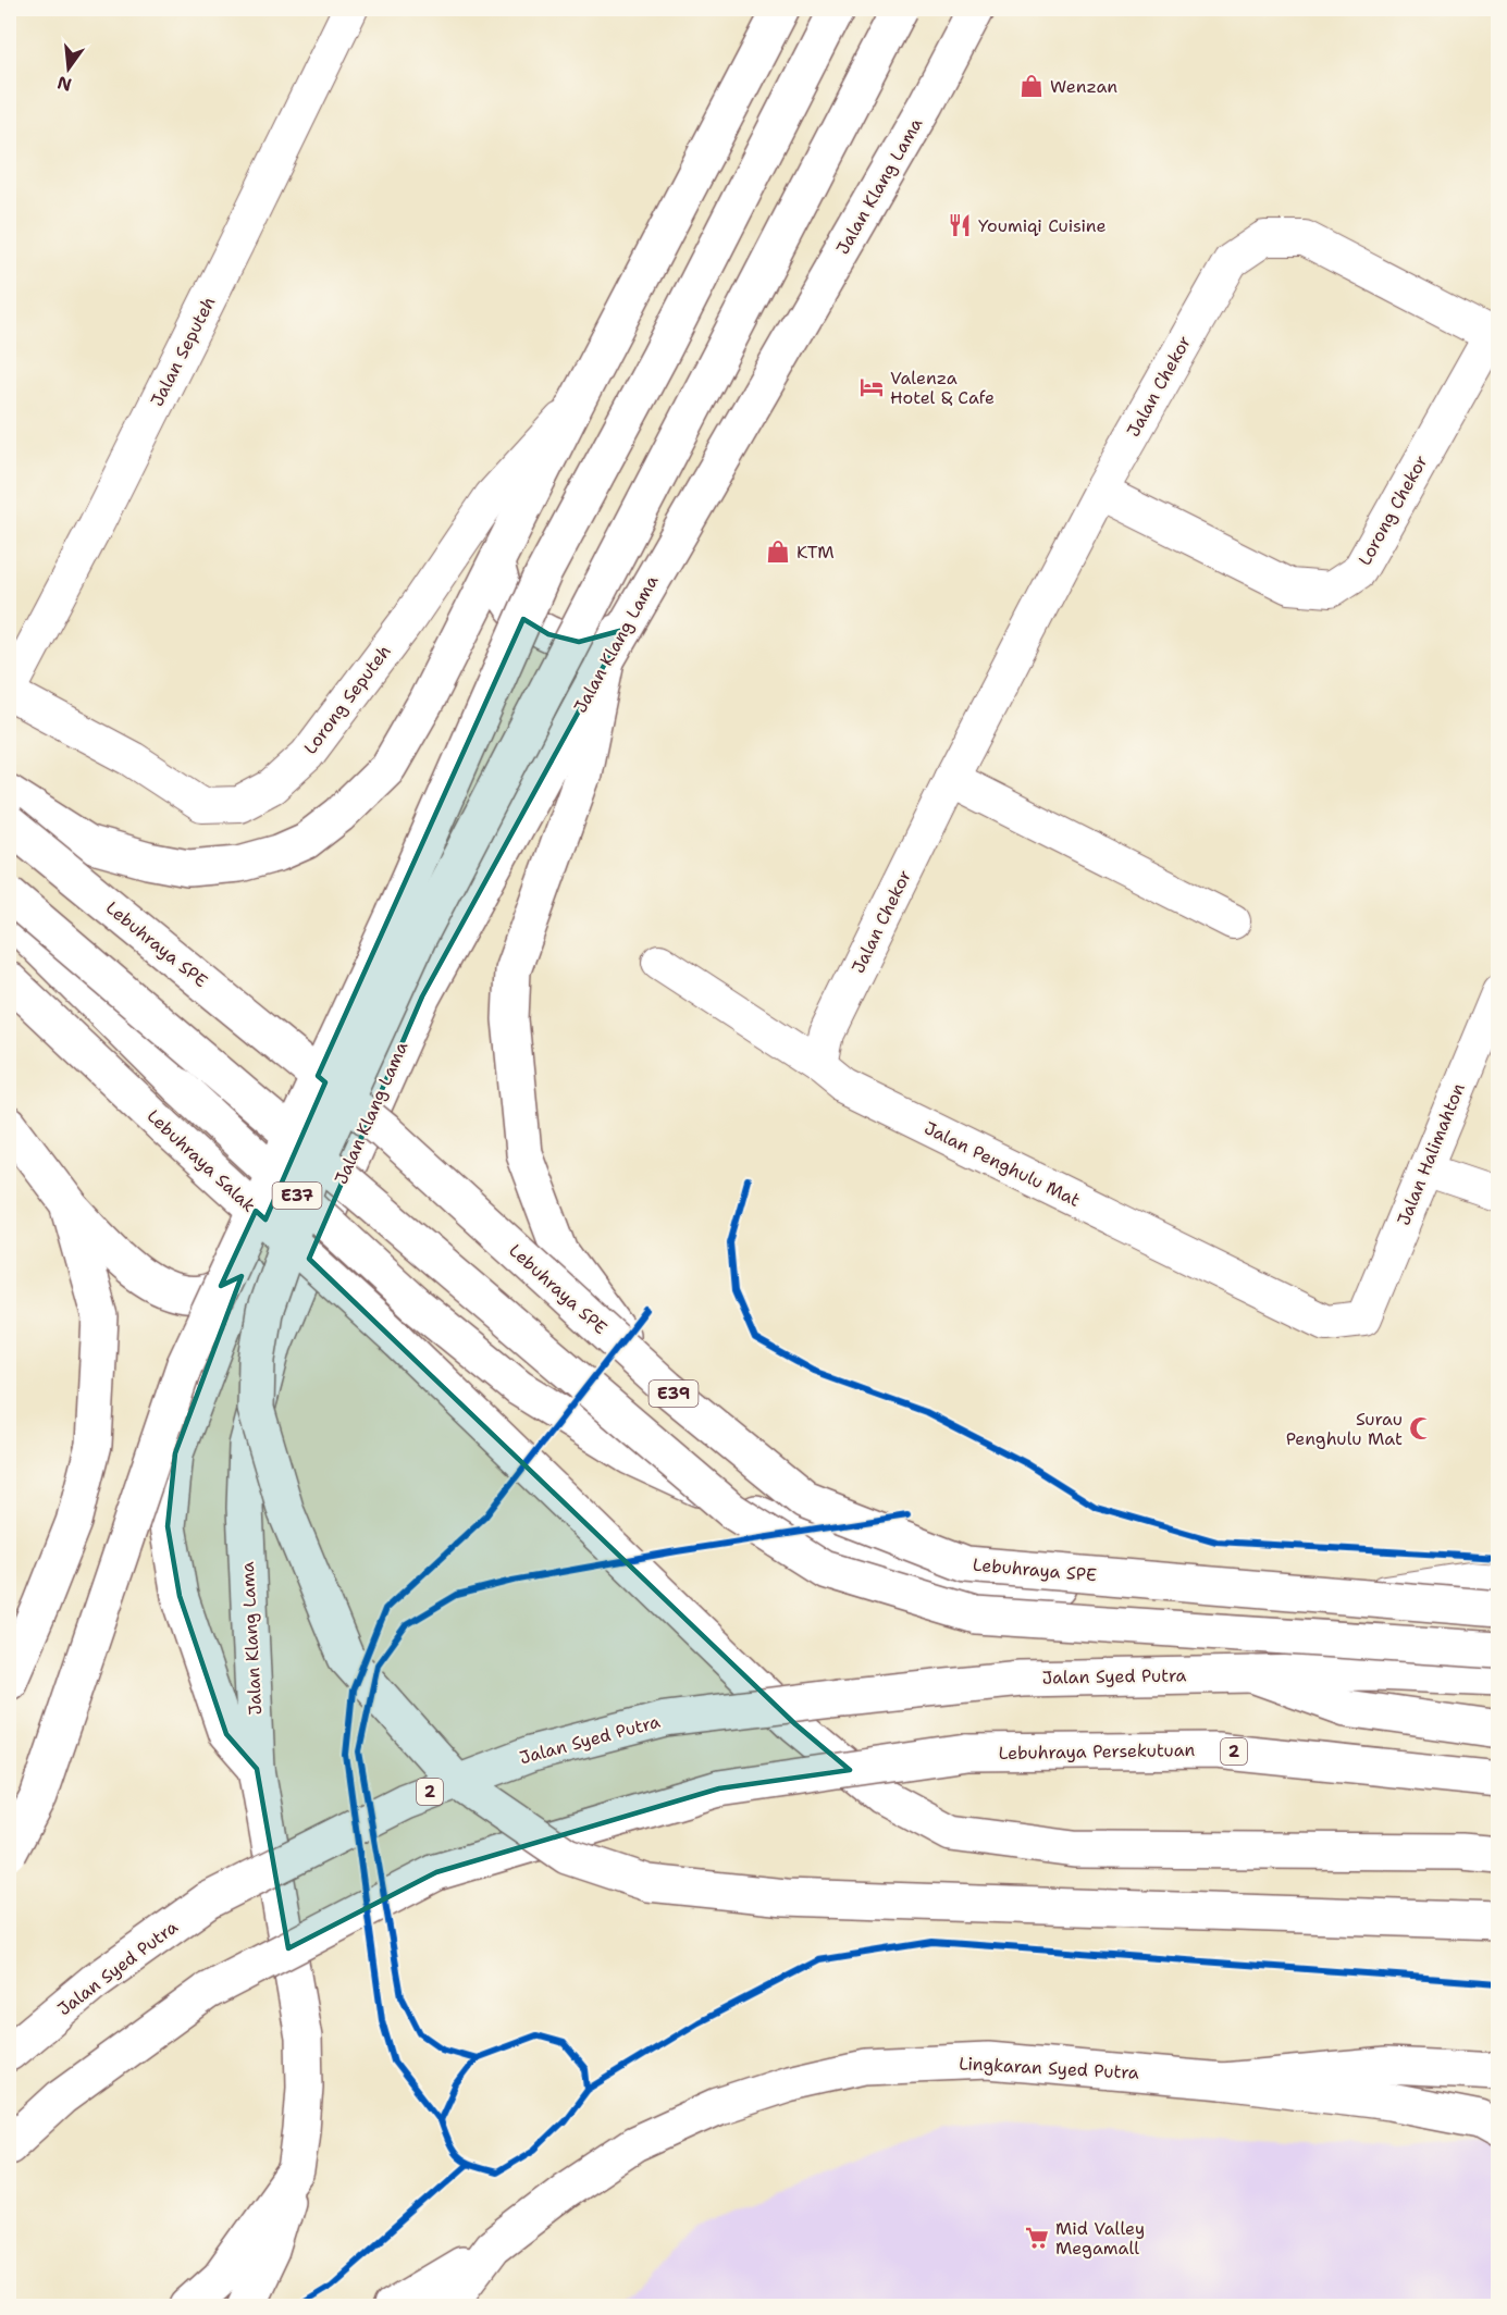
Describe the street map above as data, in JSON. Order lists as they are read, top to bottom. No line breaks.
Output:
{"streets":{"main road":["Jalan Klang Lama","Lebuhraya SPE","Lebuhraya Salak","E37","E39","Jalan Syed Putra","Lebuhraya Persekutuan","2","Lingkaran Syed Putra"],"street":["Jalan Seputeh","Jalan Chekor","Lorong Chekor","Lorong Seputeh","Jalan Halimahton","Jalan Penghulu Mat"]},"crossings":[["Jalan Seputeh","Lorong Seputeh"],["Jalan Chekor","Lorong Chekor"],["Jalan Chekor","Jalan Penghulu Mat"],["Jalan Halimahton","Jalan Penghulu Mat"],["Jalan Syed Putra","2"]],"places":{"shop":["Wenzan","KTM"],"restaurant":["Youmiqi Cuisine"],"hotel":["Valenza Hotel & Cafe"],"mosque":["Surau Penghulu Mat"],"supermarket":["Mid Valley Megamall"]},"north":"bottom"}
